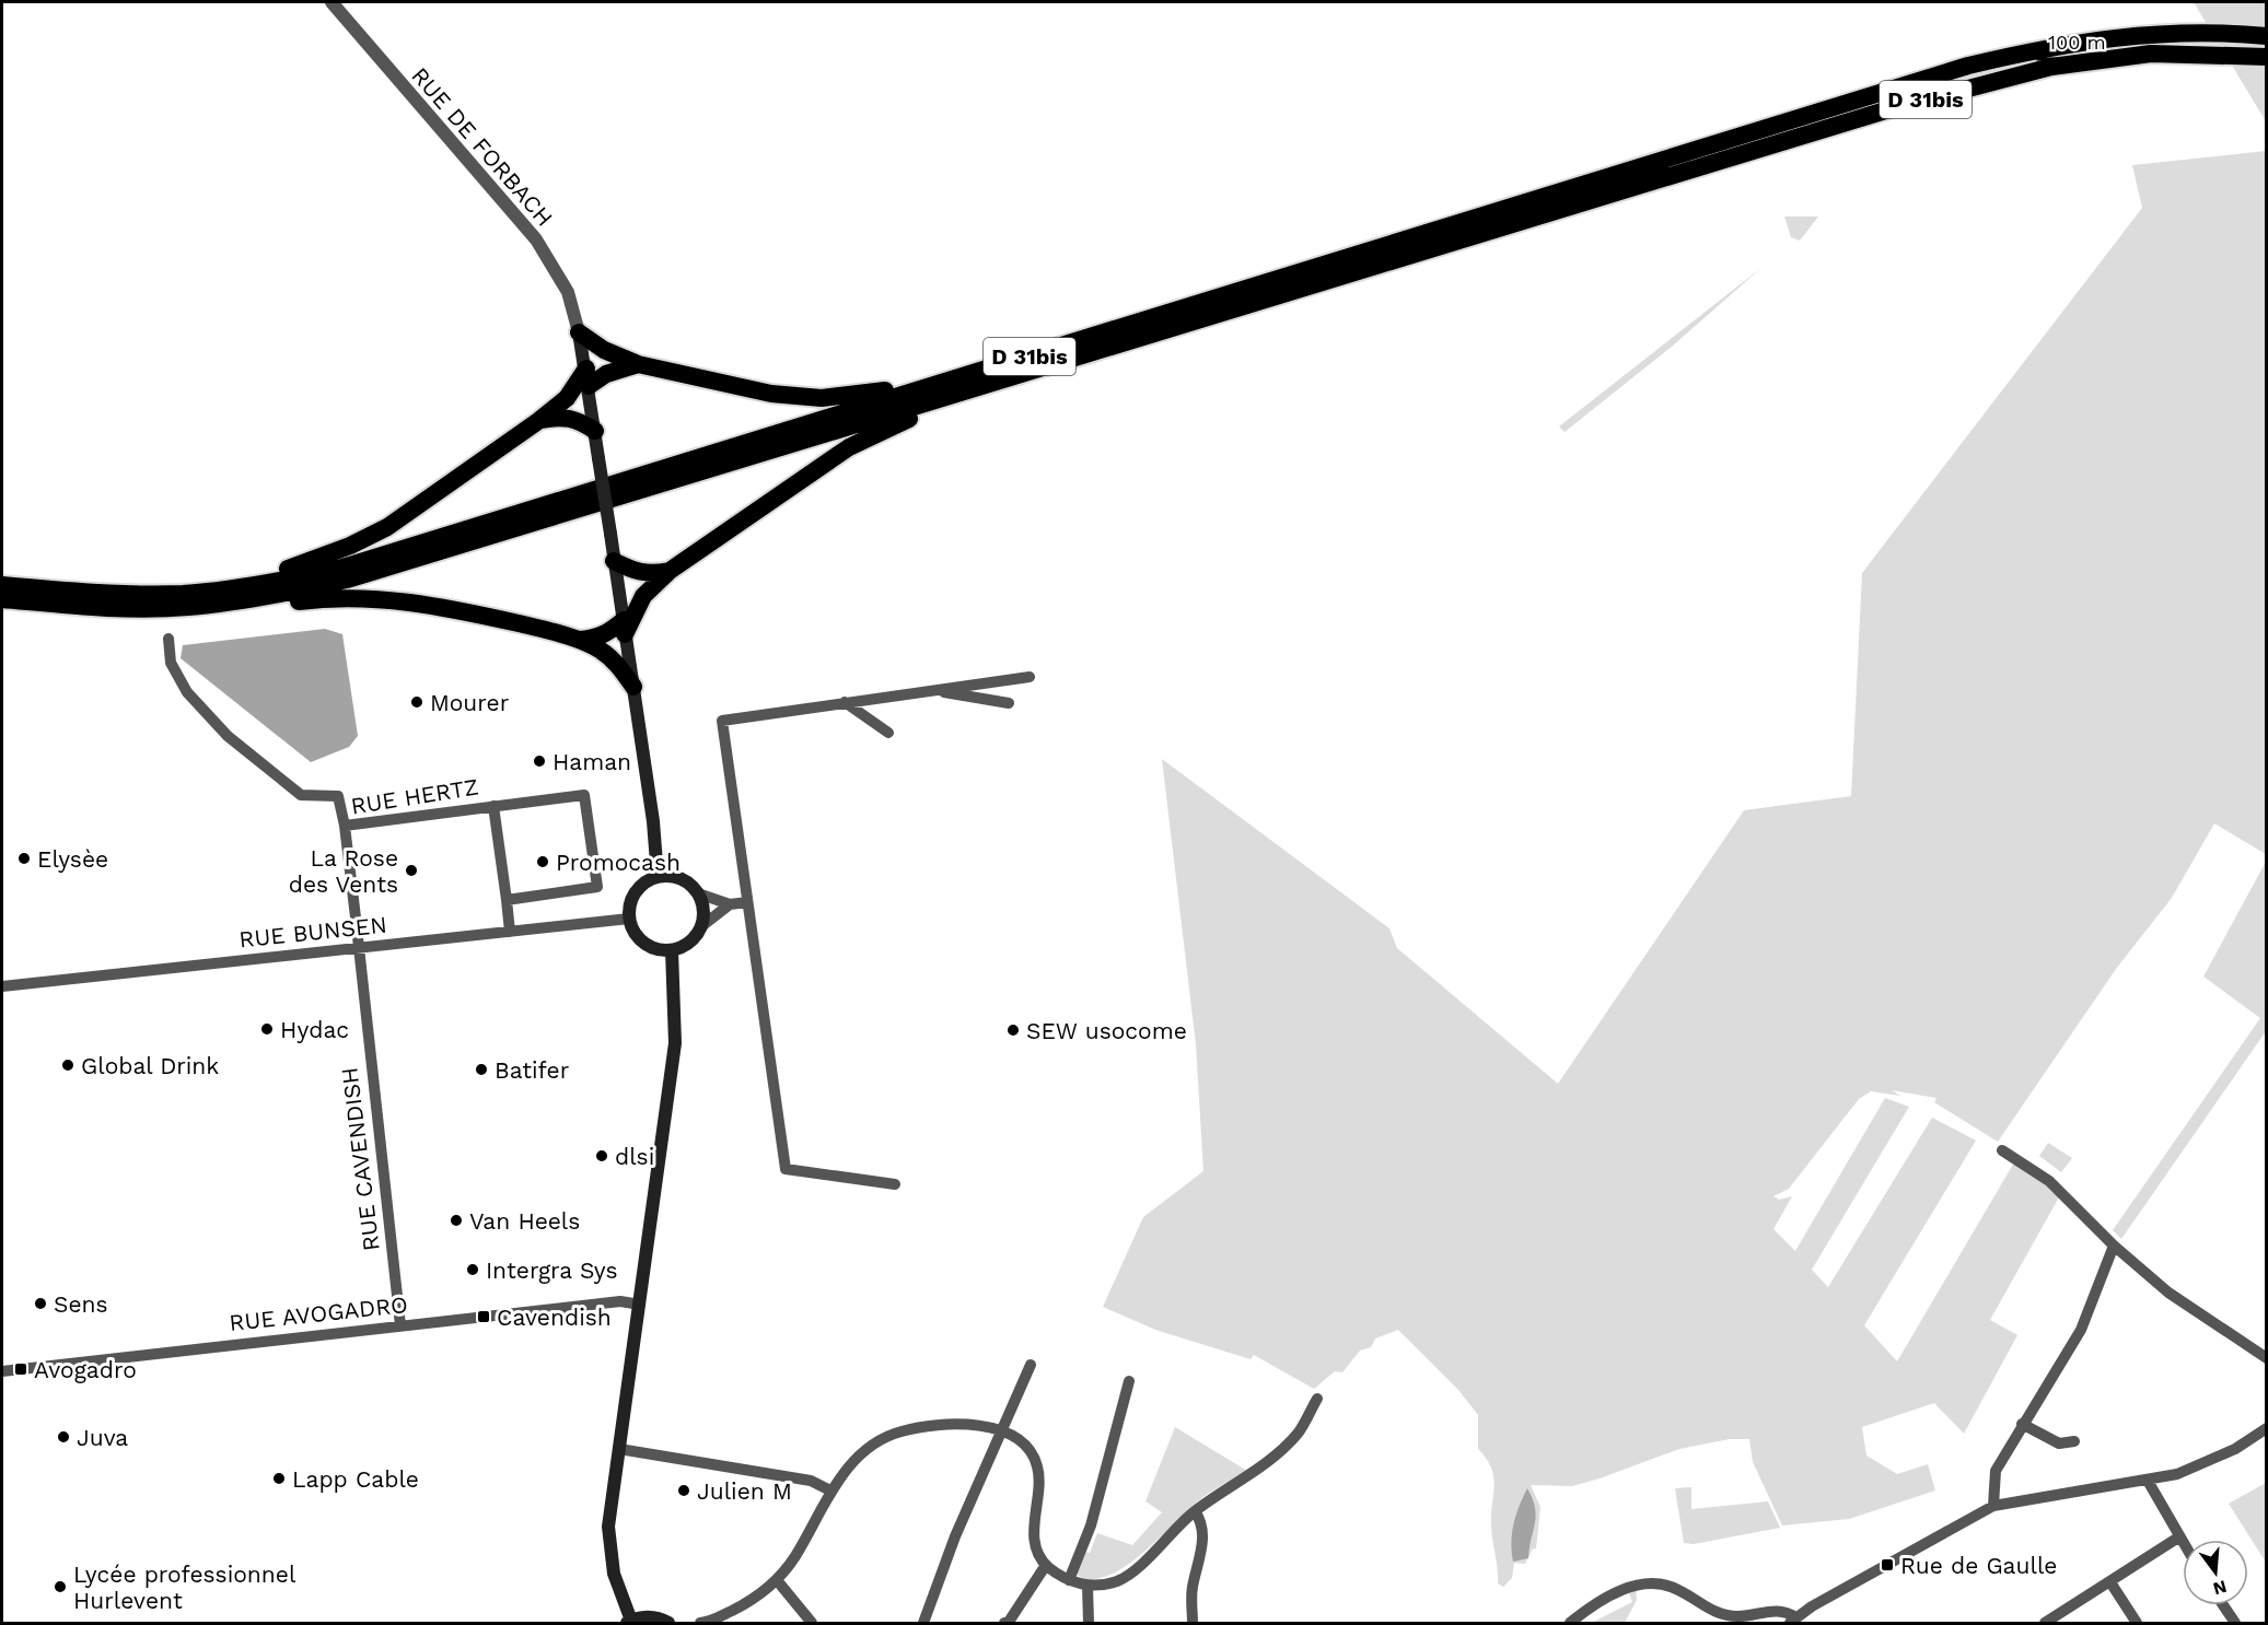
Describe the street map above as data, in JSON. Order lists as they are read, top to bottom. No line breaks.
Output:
{"streets":{"highway":["D 31bis"],"street":["RUE DE FORBACH","RUE HERTZ","RUE BUNSEN","RUE CAVENDISH","RUE AVOGADRO"]},"crossings":[["RUE HERTZ","RUE BUNSEN"],["RUE HERTZ","RUE CAVENDISH"],["RUE BUNSEN","RUE CAVENDISH"],["RUE CAVENDISH","RUE AVOGADRO"]],"places":{"other":["Mourer","Haman","Elysèe","Promocash","La Rose des Vents","Hydac","SEW usocome","Global Drink","Batifer","dlsi","Van Heels","Intergra Sys","Sens","Juva","Lapp Cable","Julien M","Lycée professionnel Hurlevent"],"transit":["Cavendish","Avogadro","Rue de Gaulle"]},"scale_bar":"100 m","north":"bottom"}
